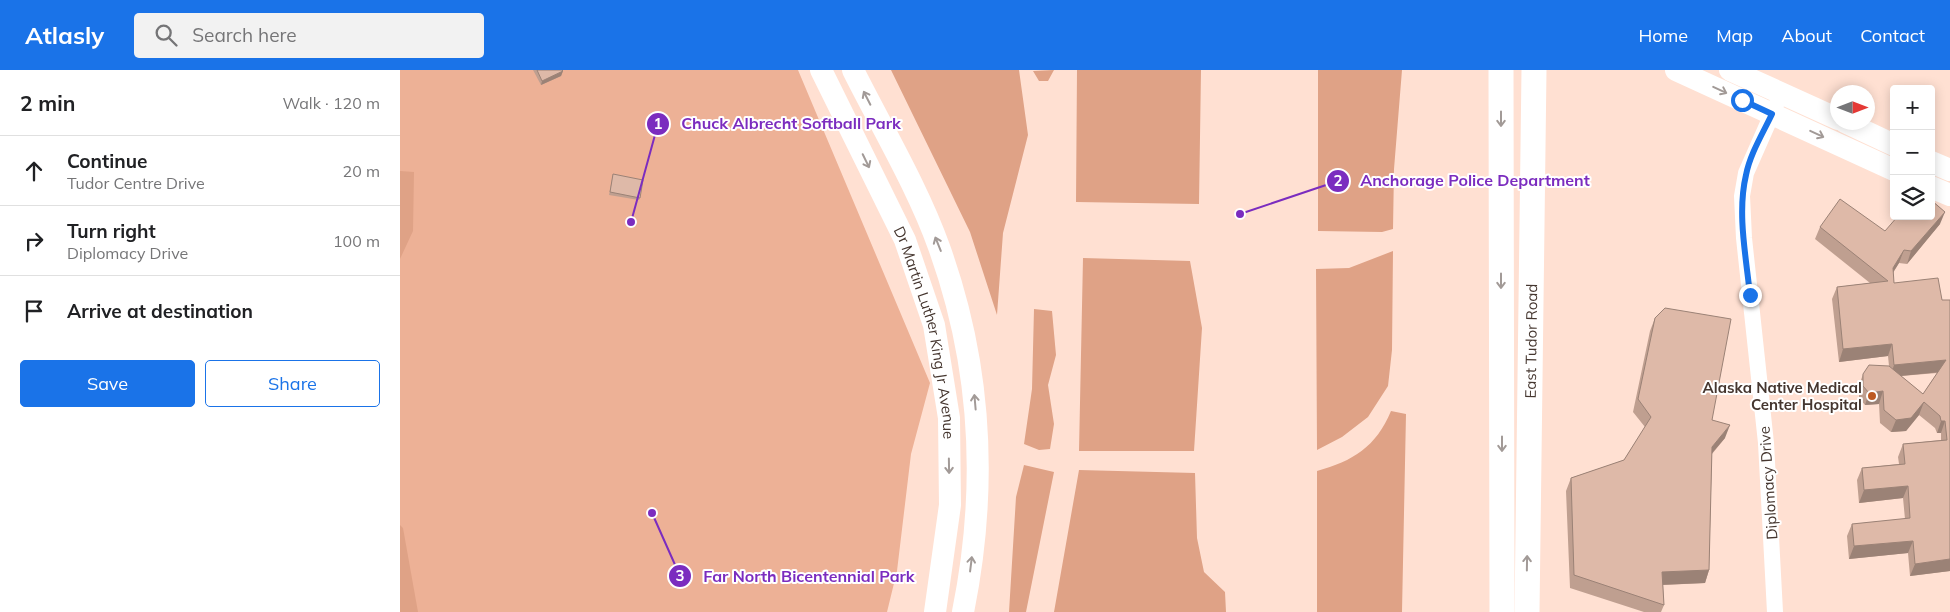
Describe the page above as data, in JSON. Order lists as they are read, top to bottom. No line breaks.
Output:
{"streets":{"main road":["East Tudor Road"],"street":["Dr Martin Luther King Jr Avenue","Diplomacy Drive"]},"places":["Anchorage Police Department","Chuck Albrecht Softball Park","Alaska Native Medical Center Hospital","Far North Bicentennial Park"],"north":"right","page":{"header":"Atlasly","search":"Search here","nav":["Home","Map","About","Contact"],"heading":["2 min","Walk · 120 m"],"map_buttons":["+","−"],"list":[["Continue","Tudor Centre Drive","20 m"],["Turn right","Diplomacy Drive","100 m"],"Arrive at destination"],"buttons":["Save","Share"]}}
